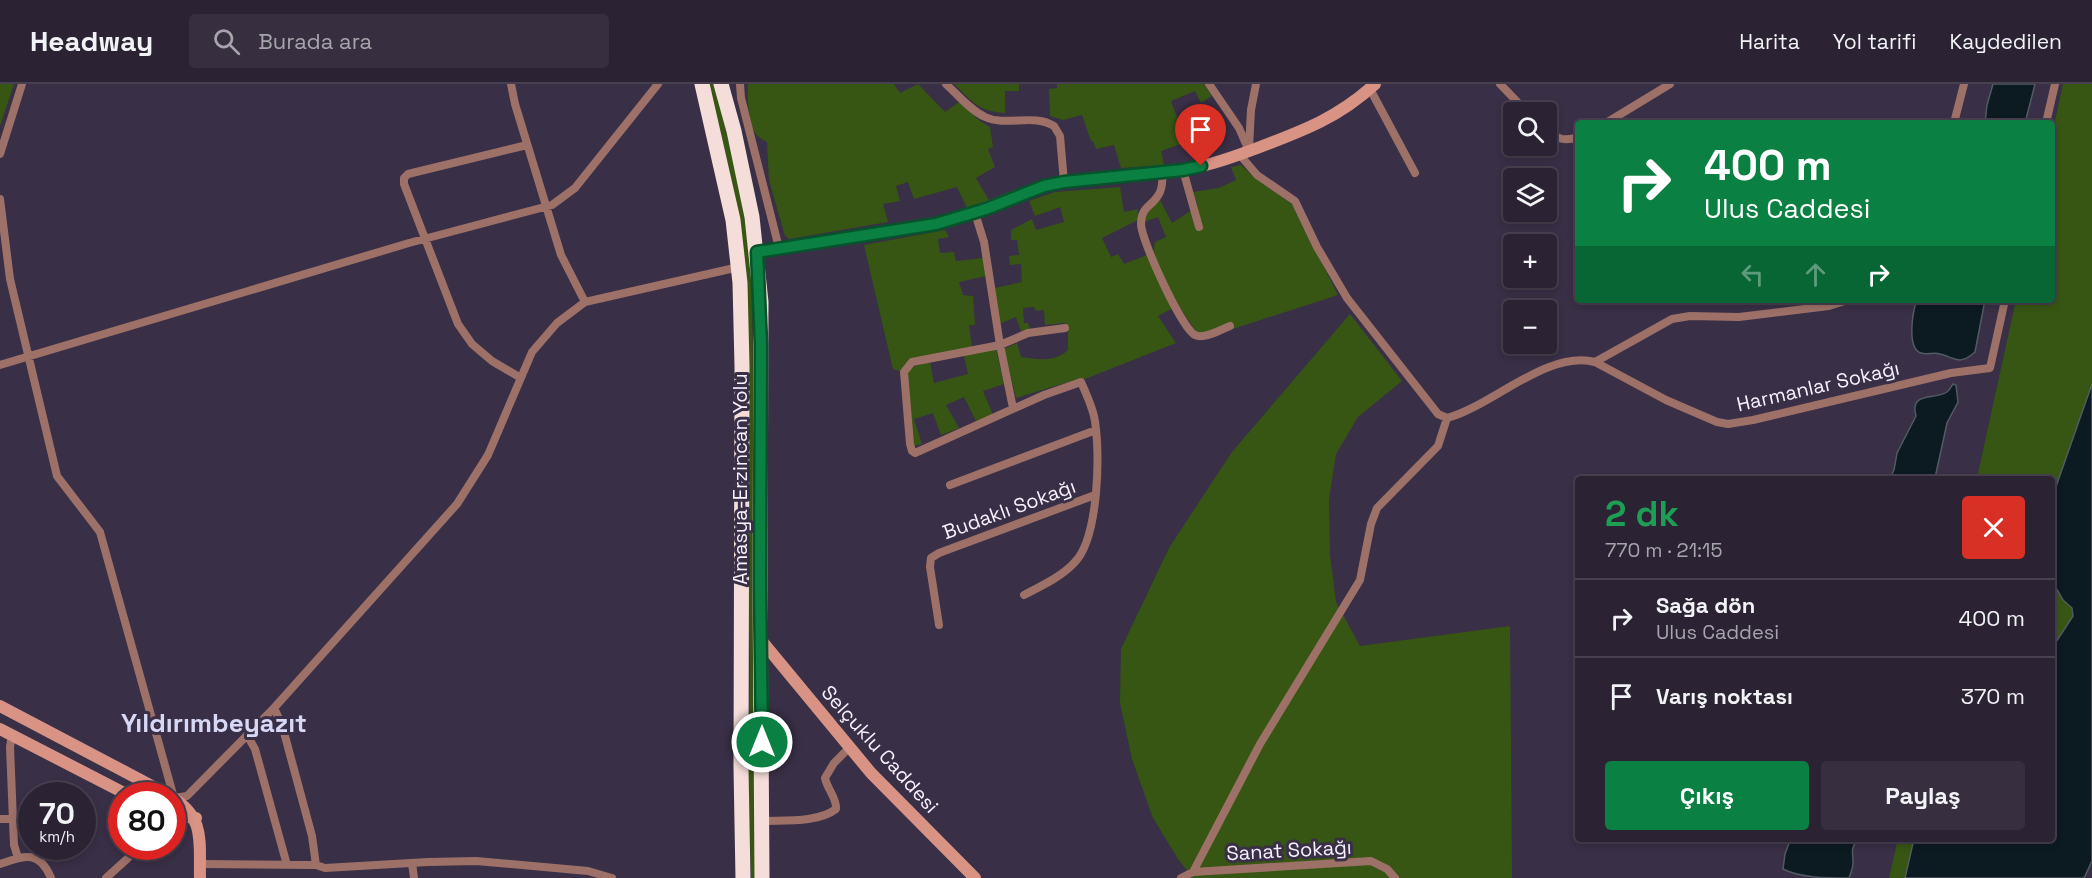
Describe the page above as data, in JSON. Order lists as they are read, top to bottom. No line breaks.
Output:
{"streets":{"highway":["Amasya-Erzincan Yolu"],"street":["Harmanlar Sokağı","Budaklı Sokağı","Selçuklu Caddesi","Sanat Sokağı"]},"crossings":[["Amasya-Erzincan Yolu","Selçuklu Caddesi"]],"districts":["Yıldırımbeyazıt"],"page":{"header":"Headway","search":"Burada ara","nav":["Harita","Yol tarifi","Kaydedilen"],"map_buttons":["+","−"],"turn":["400 m","Ulus Caddesi"],"heading":["2 dk","770 m · 21:15"],"list":[{"name":"Sağa dön","note":"Ulus Caddesi","value":"400 m"},{"name":"Varış noktası","value":"370 m"}],"buttons":["Çıkış","Paylaş"],"speed":"70 km/h","limit":"80"}}
